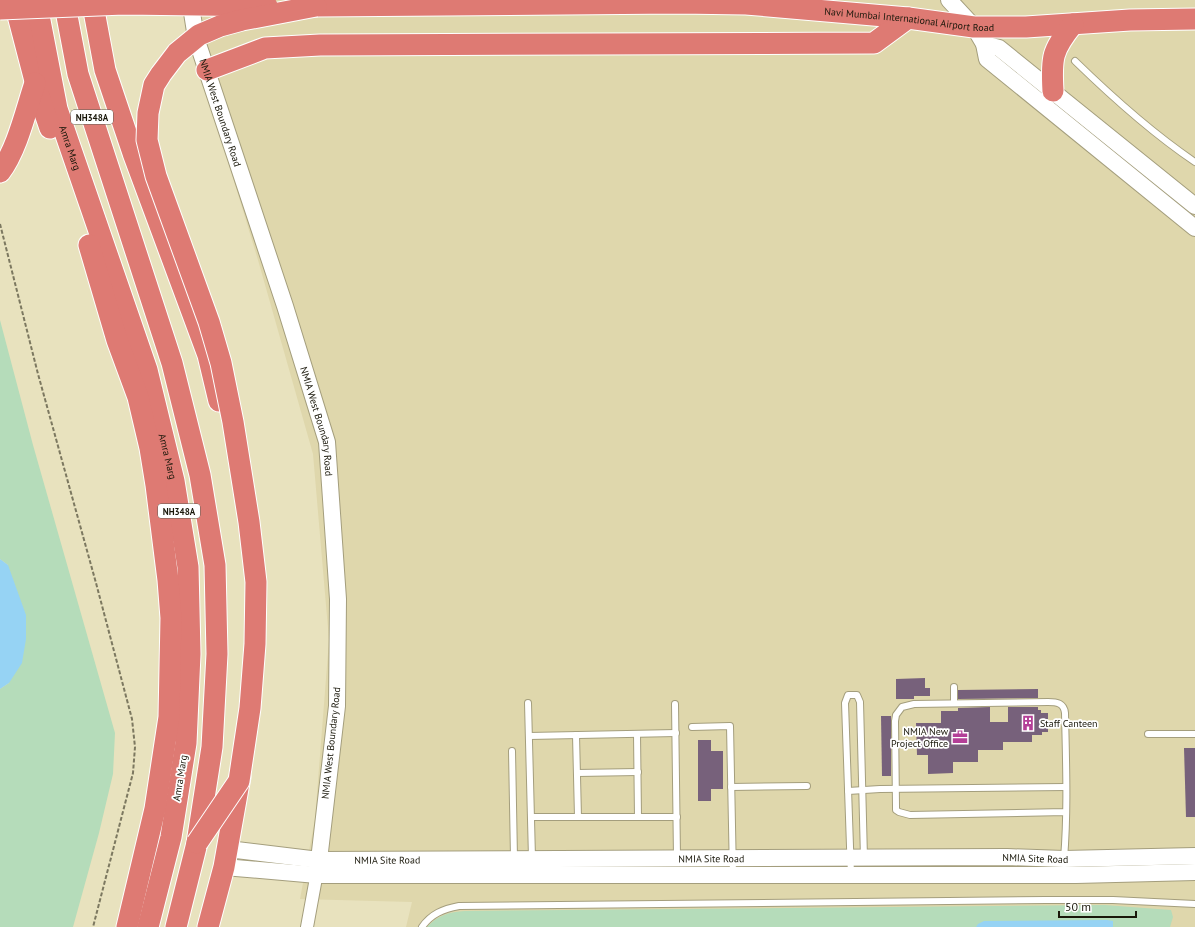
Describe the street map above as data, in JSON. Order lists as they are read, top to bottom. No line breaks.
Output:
{"streets":{"highway":["Navi Mumbai International Airport Road","NH348A","Amra Marg"],"street":["NMIA West Boundary Road","NMIA Site Road"]},"crossings":[["NMIA West Boundary Road","NMIA Site Road"]],"places":{"building":["Staff Canteen"],"office":["NMIA New Project Office"]},"scale_bar":"50 m"}
